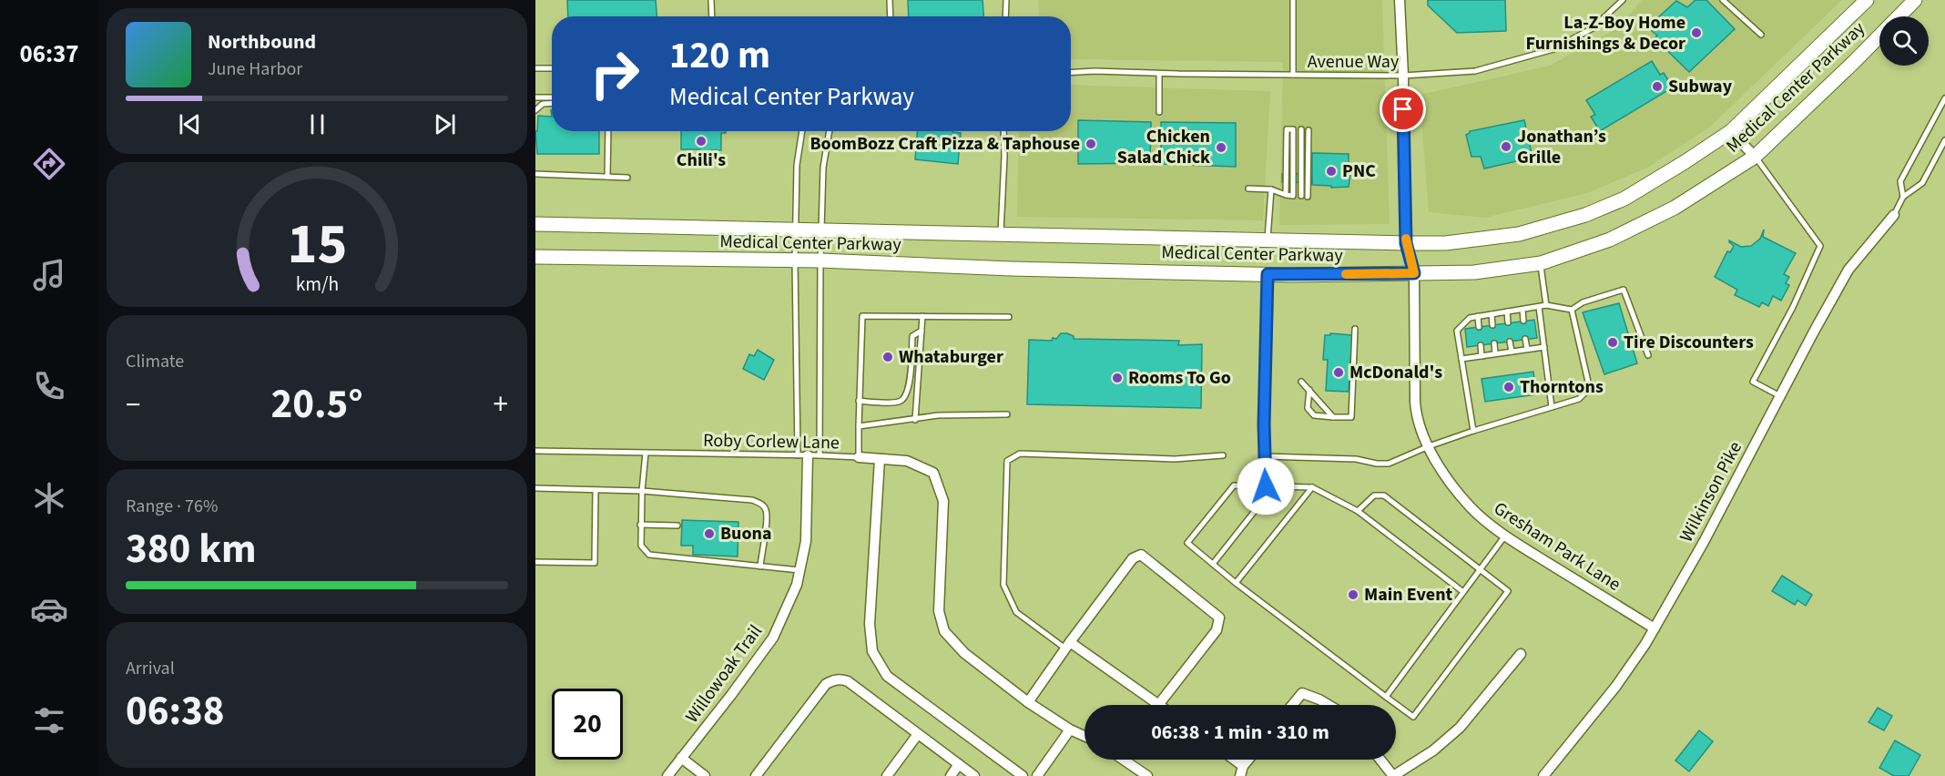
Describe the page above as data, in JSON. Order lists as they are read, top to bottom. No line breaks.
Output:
{"streets":{"main road":["Medical Center Parkway"],"street":["Wilkinson Pike","Gresham Park Lane","Willowoak Trail"],"lane":["Avenue Way","Roby Corlew Lane"]},"crossings":[["Avenue Way","Gresham Park Lane"],["Medical Center Parkway","Gresham Park Lane"],["Roby Corlew Lane","Willowoak Trail"],["Wilkinson Pike","Gresham Park Lane"]],"places":["La-Z-Boy Home Furnishings & Decor","Subway","Chili's","BoomBozz Craft Pizza & Taphouse","Jonathan’s Grille","Chicken Salad Chick","PNC","Tire Discounters","Whataburger","McDonald's","Rooms To Go","Thorntons","Buona","Main Event"],"page":{"tabs":"06:37","turn":["120 m","Medical Center Parkway"],"song":["Northbound","June Harbor"],"tile":["Climate",["Range · 76%","380 km"],["Arrival","06:38"]],"heat":["−","20.5°","+"],"limit":"20","trip":"06:38 · 1 min · 310 m","gauge":["15","km/h"]}}
